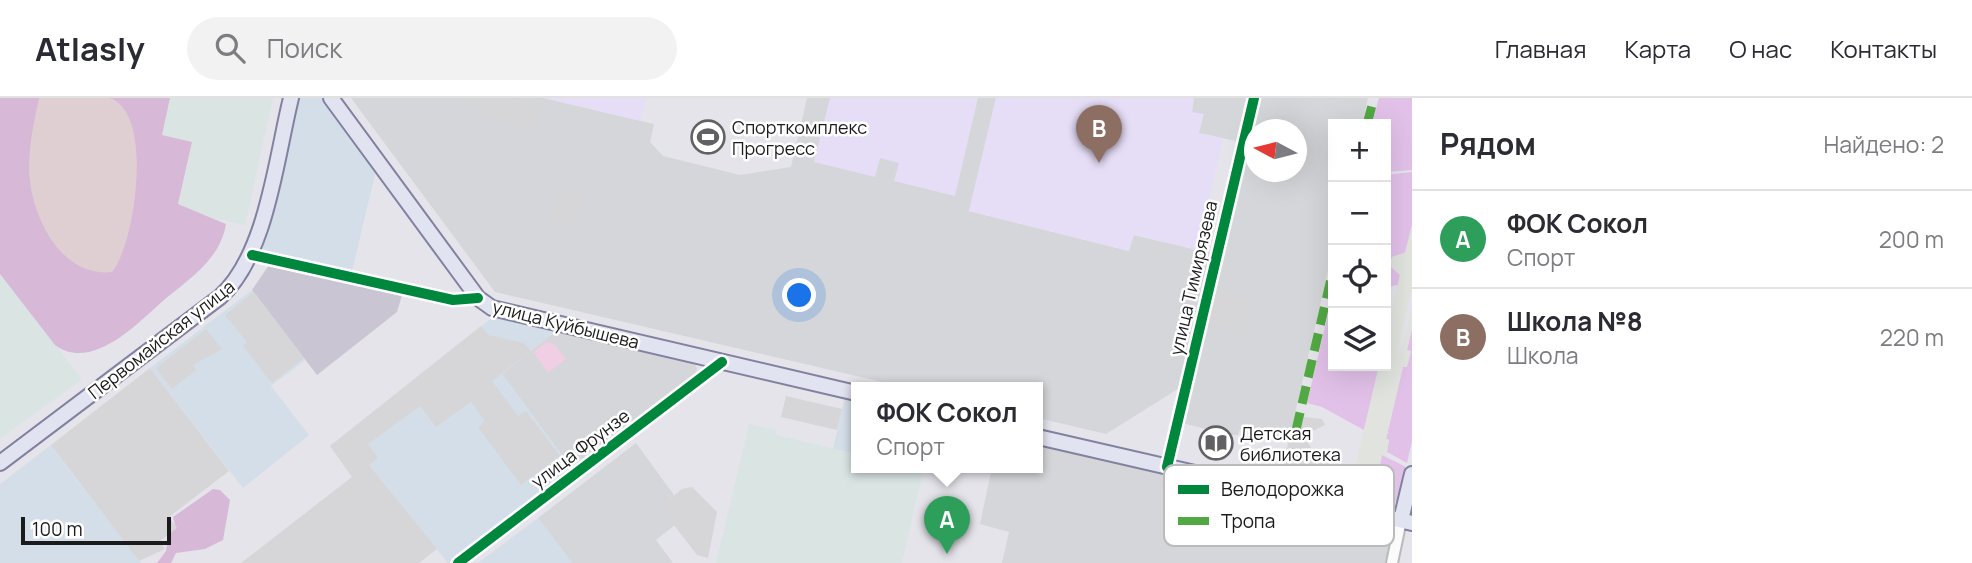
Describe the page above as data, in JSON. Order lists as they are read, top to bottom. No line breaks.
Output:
{"streets":{"main road":["улица Куйбышева","Первомайская улица"],"street":["улица Тимирязева","улица Фрунзе"]},"crossings":[["улица Куйбышева","улица Фрунзе"]],"places":{"sports":["Спорткомплекс Прогресс"],"library":["Детская библиотека"]},"legend":["Велодорожка","Тропа"],"scale_bar":"100 m","north":"left","page":{"header":"Atlasly","search":"Поиск","nav":["Главная","Карта","О нас","Контакты"],"heading":["Рядом","Найдено: 2"],"pins":["B","A"],"map_buttons":["+","−"],"list":[{"mark":"A","name":"ФОК Сокол","note":"Спорт","value":"200 m"},{"mark":"B","name":"Школа №8","note":"Школа","value":"220 m"}],"popup":["ФОК Сокол","Спорт"],"scale":"100 m"}}
